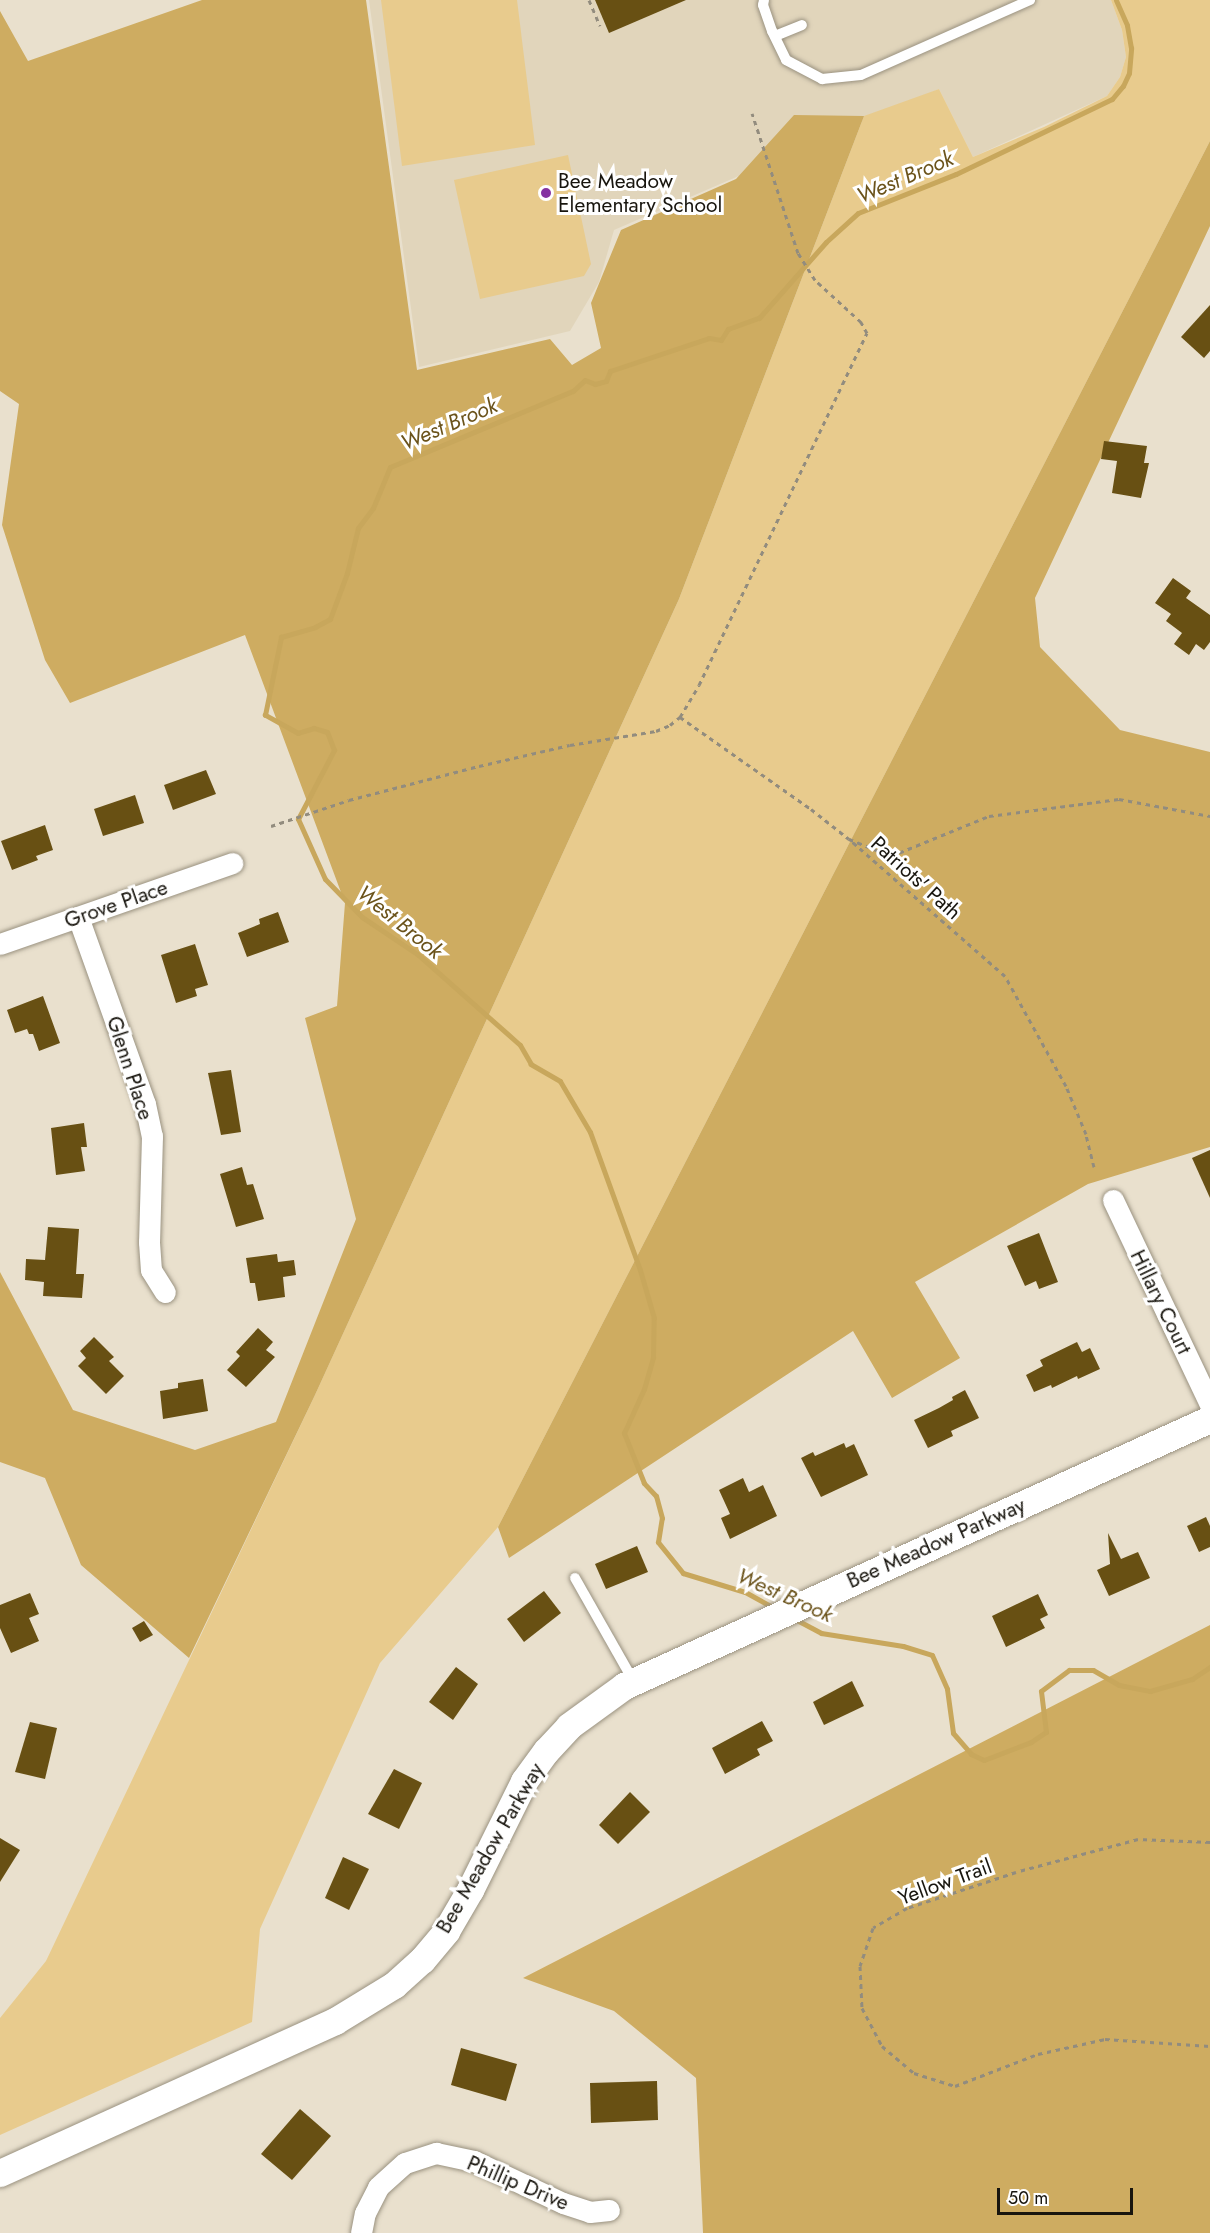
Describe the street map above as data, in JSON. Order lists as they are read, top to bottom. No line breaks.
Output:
{"streets":{"street":["Grove Place","Glenn Place","Hillary Court","Bee Meadow Parkway","Phillip Drive"],"path":["Patriots' Path","Yellow Trail"]},"crossings":[["Grove Place","Glenn Place"]],"water":["West Brook"],"places":["Bee Meadow Elementary School"],"scale_bar":"50 m"}
